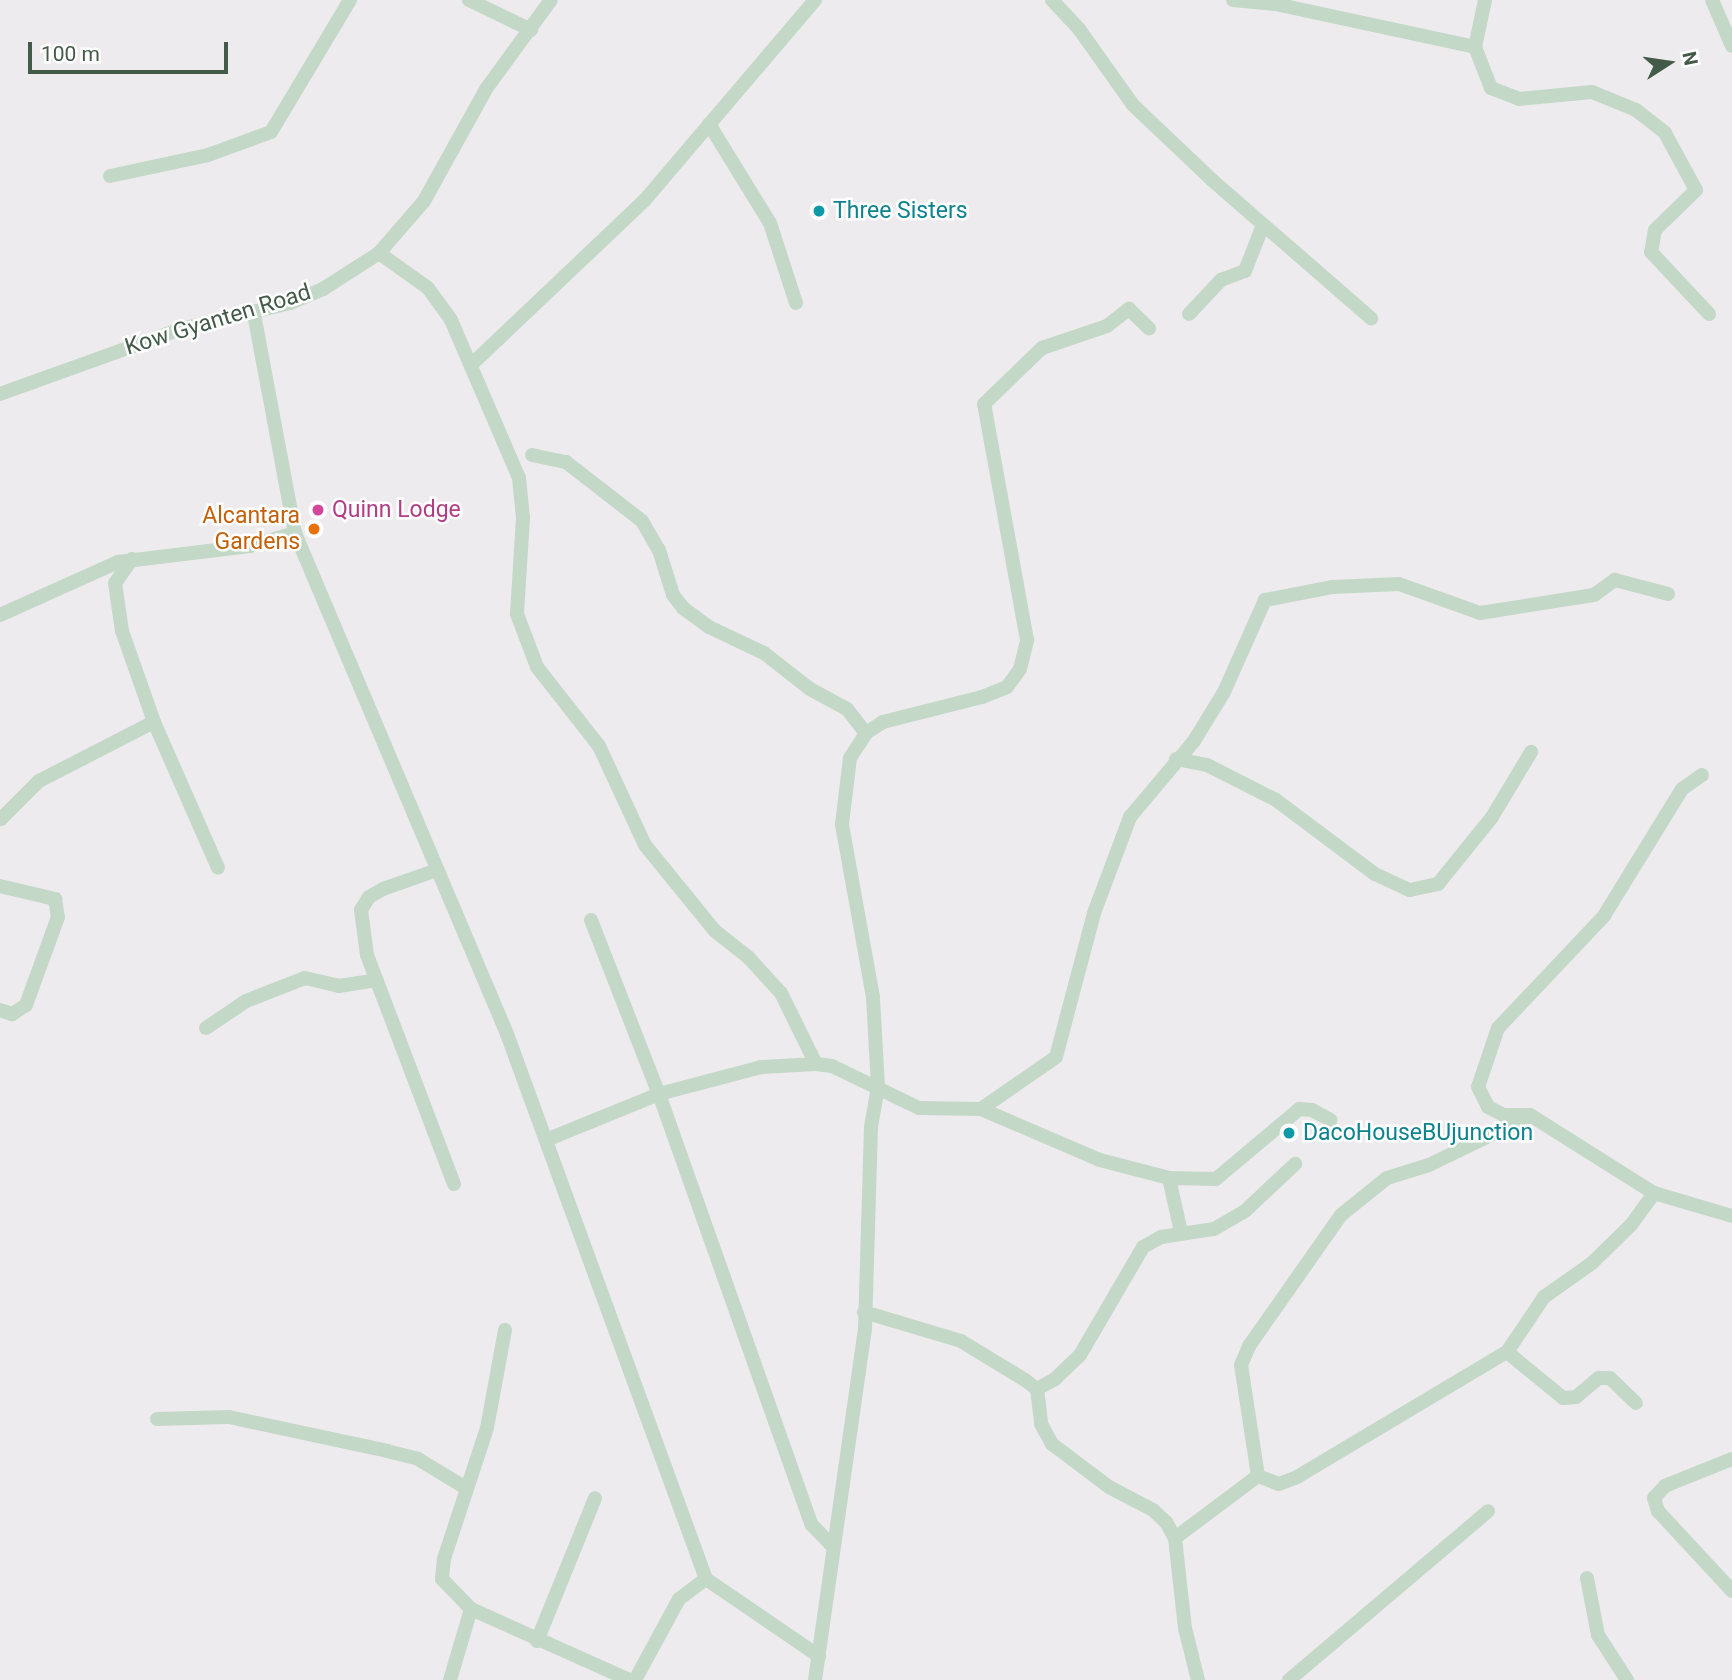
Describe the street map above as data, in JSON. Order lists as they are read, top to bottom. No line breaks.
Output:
{"streets":{"street":["Kow Gyanten Road"]},"places":["Three Sisters","Quinn Lodge","Alcantara Gardens","DacoHouseBUjunction"],"scale_bar":"100 m","north":"right"}
